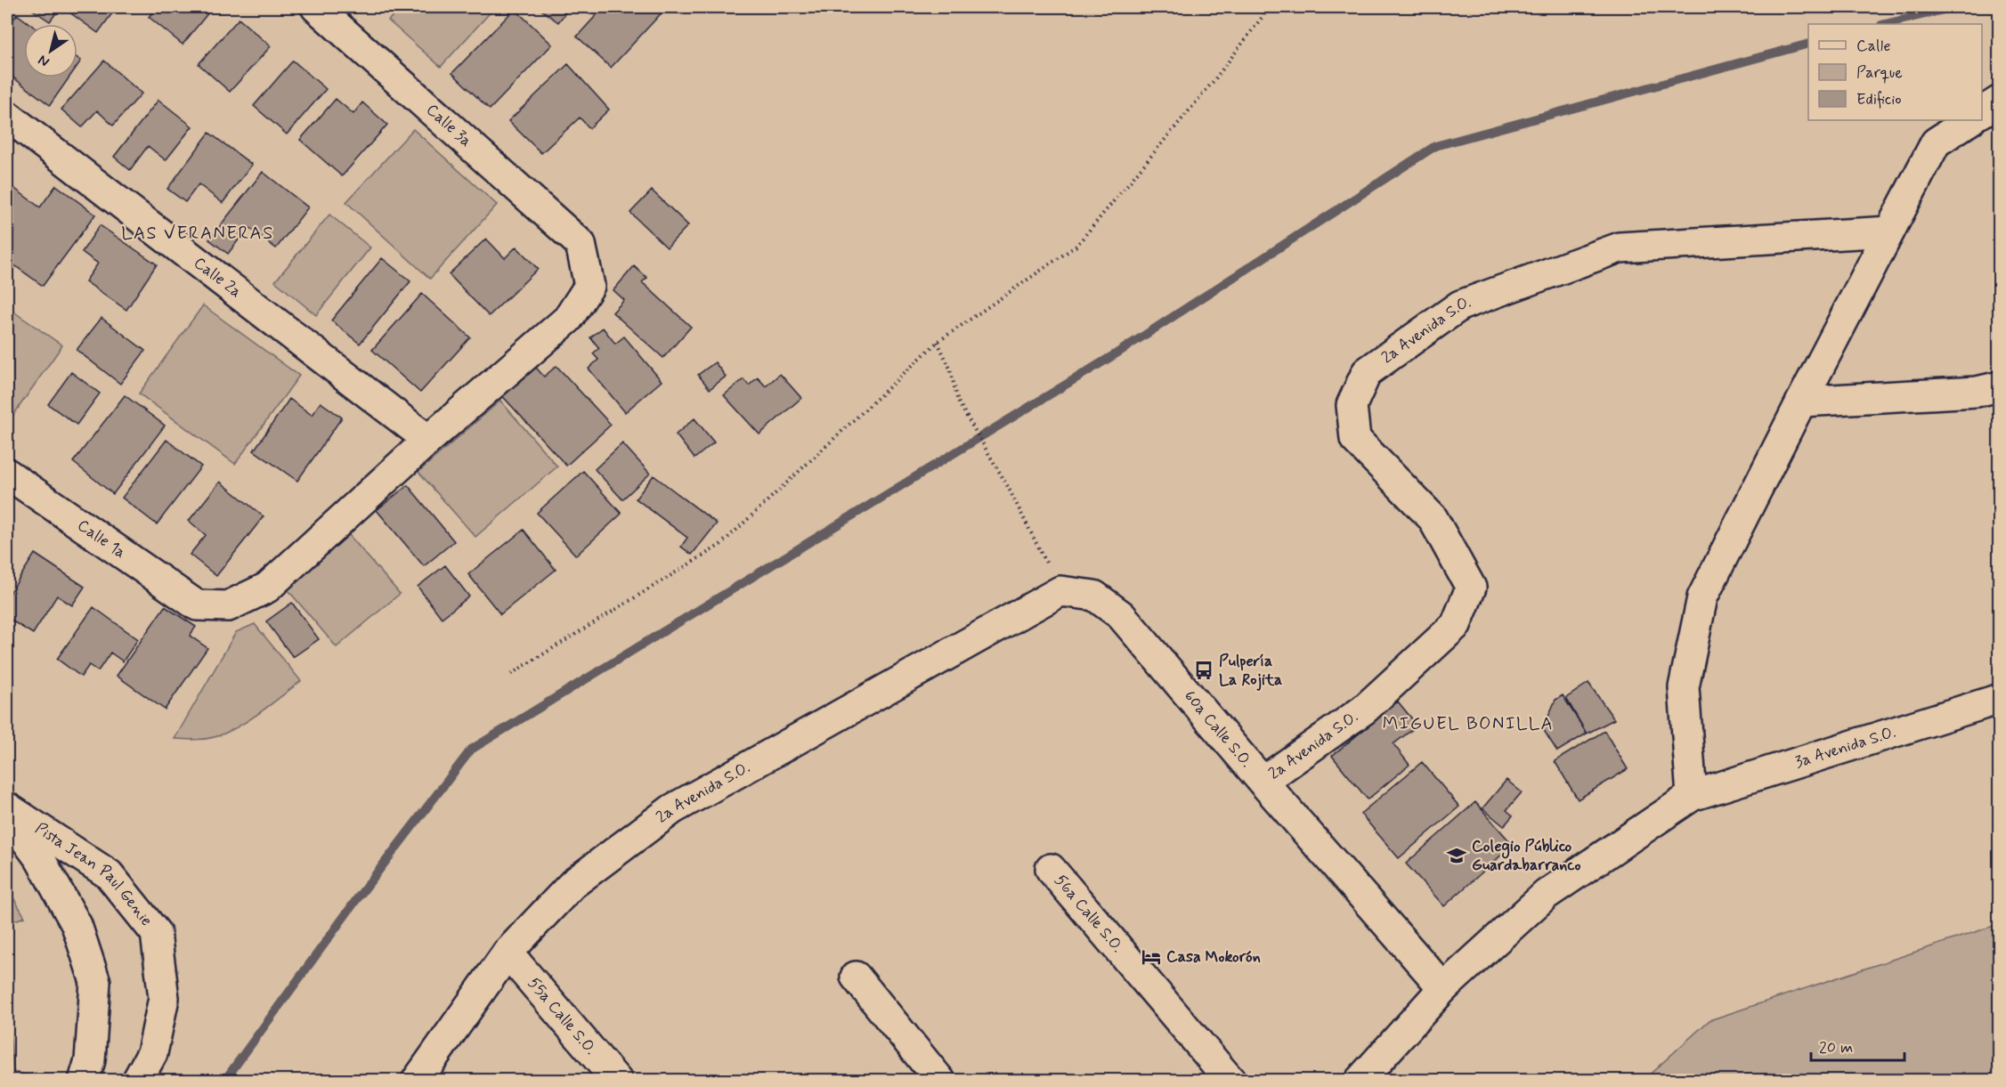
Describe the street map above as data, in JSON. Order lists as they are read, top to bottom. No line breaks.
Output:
{"streets":{"street":["Calle 3a","Calle 2a","2a Avenida S.O.","Calle 1a","60a Calle S.O.","3a Avenida S.O.","Pista Jean Paul Genie","56a Calle S.O.","55a Calle S.O."]},"crossings":[["Calle 3a","Calle 2a"],["Calle 3a","Calle 1a"],["Calle 2a","Calle 1a"],["2a Avenida S.O.","60a Calle S.O."],["2a Avenida S.O.","55a Calle S.O."],["60a Calle S.O.","3a Avenida S.O."]],"districts":["LAS VERANERAS","MIGUEL BONILLA"],"places":{"bus stop":["Pulpería La Rojita"],"school or university":["Colegio Público Guardabarranco"],"hotel":["Casa Mokorón"]},"legend":["Calle","Parque","Edificio"],"scale_bar":"20 m","north":"bottom left"}
